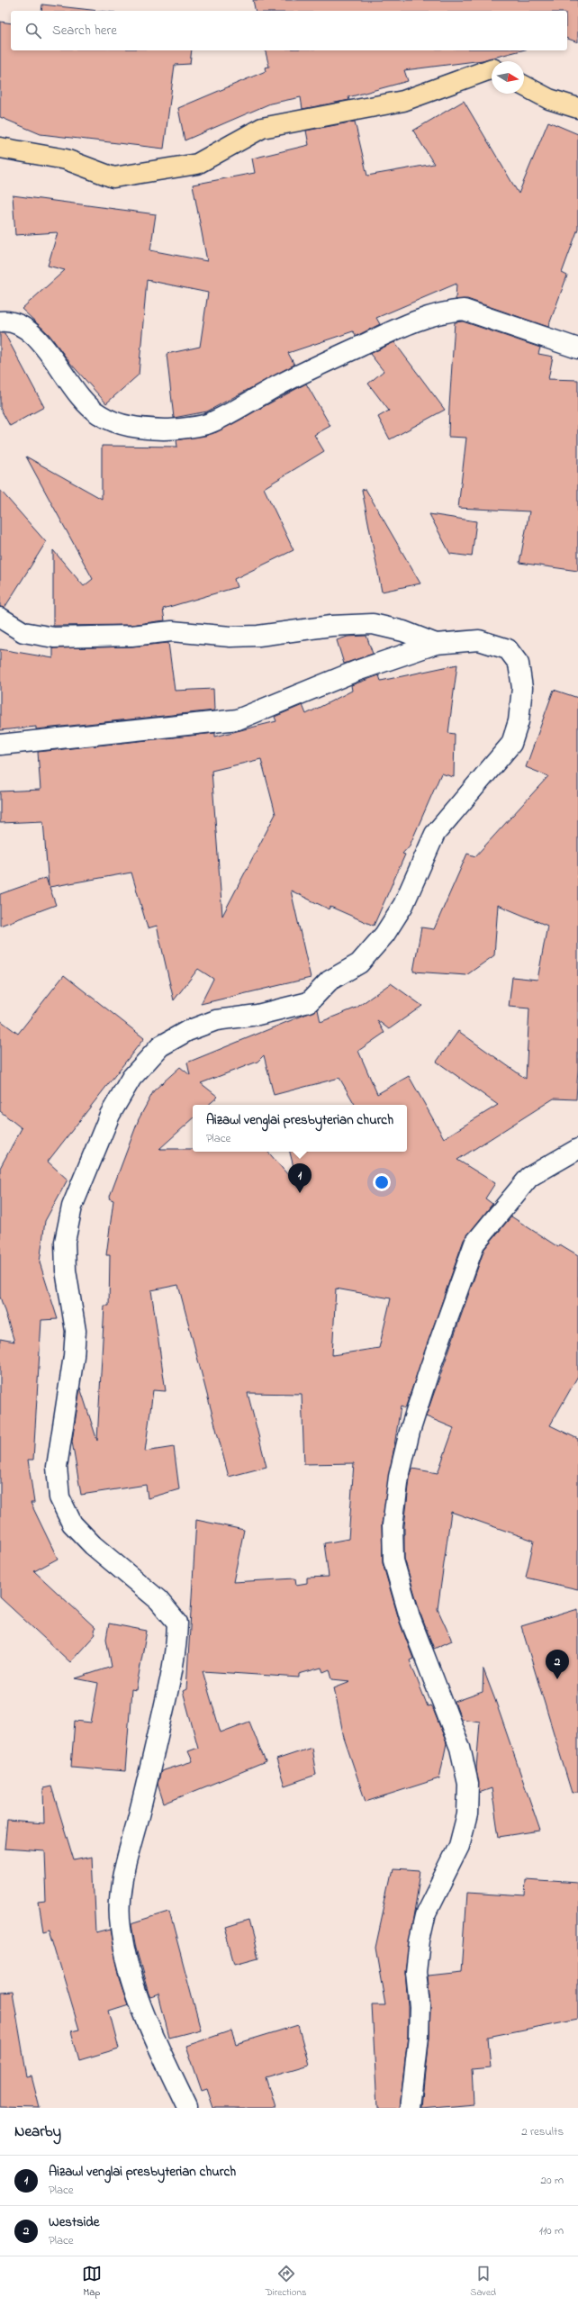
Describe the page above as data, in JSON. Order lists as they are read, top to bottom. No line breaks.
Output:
{"north":"right","page":{"search":"Search here","popup":["Aizawl venglai presbyterian church","Place"],"pins":["1","2"],"heading":["Nearby","2 results"],"list":[{"mark":"1","name":"Aizawl venglai presbyterian church","note":"Place","value":"20 m"},{"mark":"2","name":"Westside","note":"Place","value":"110 m"}],"nav":["Map","Directions","Saved"]}}
